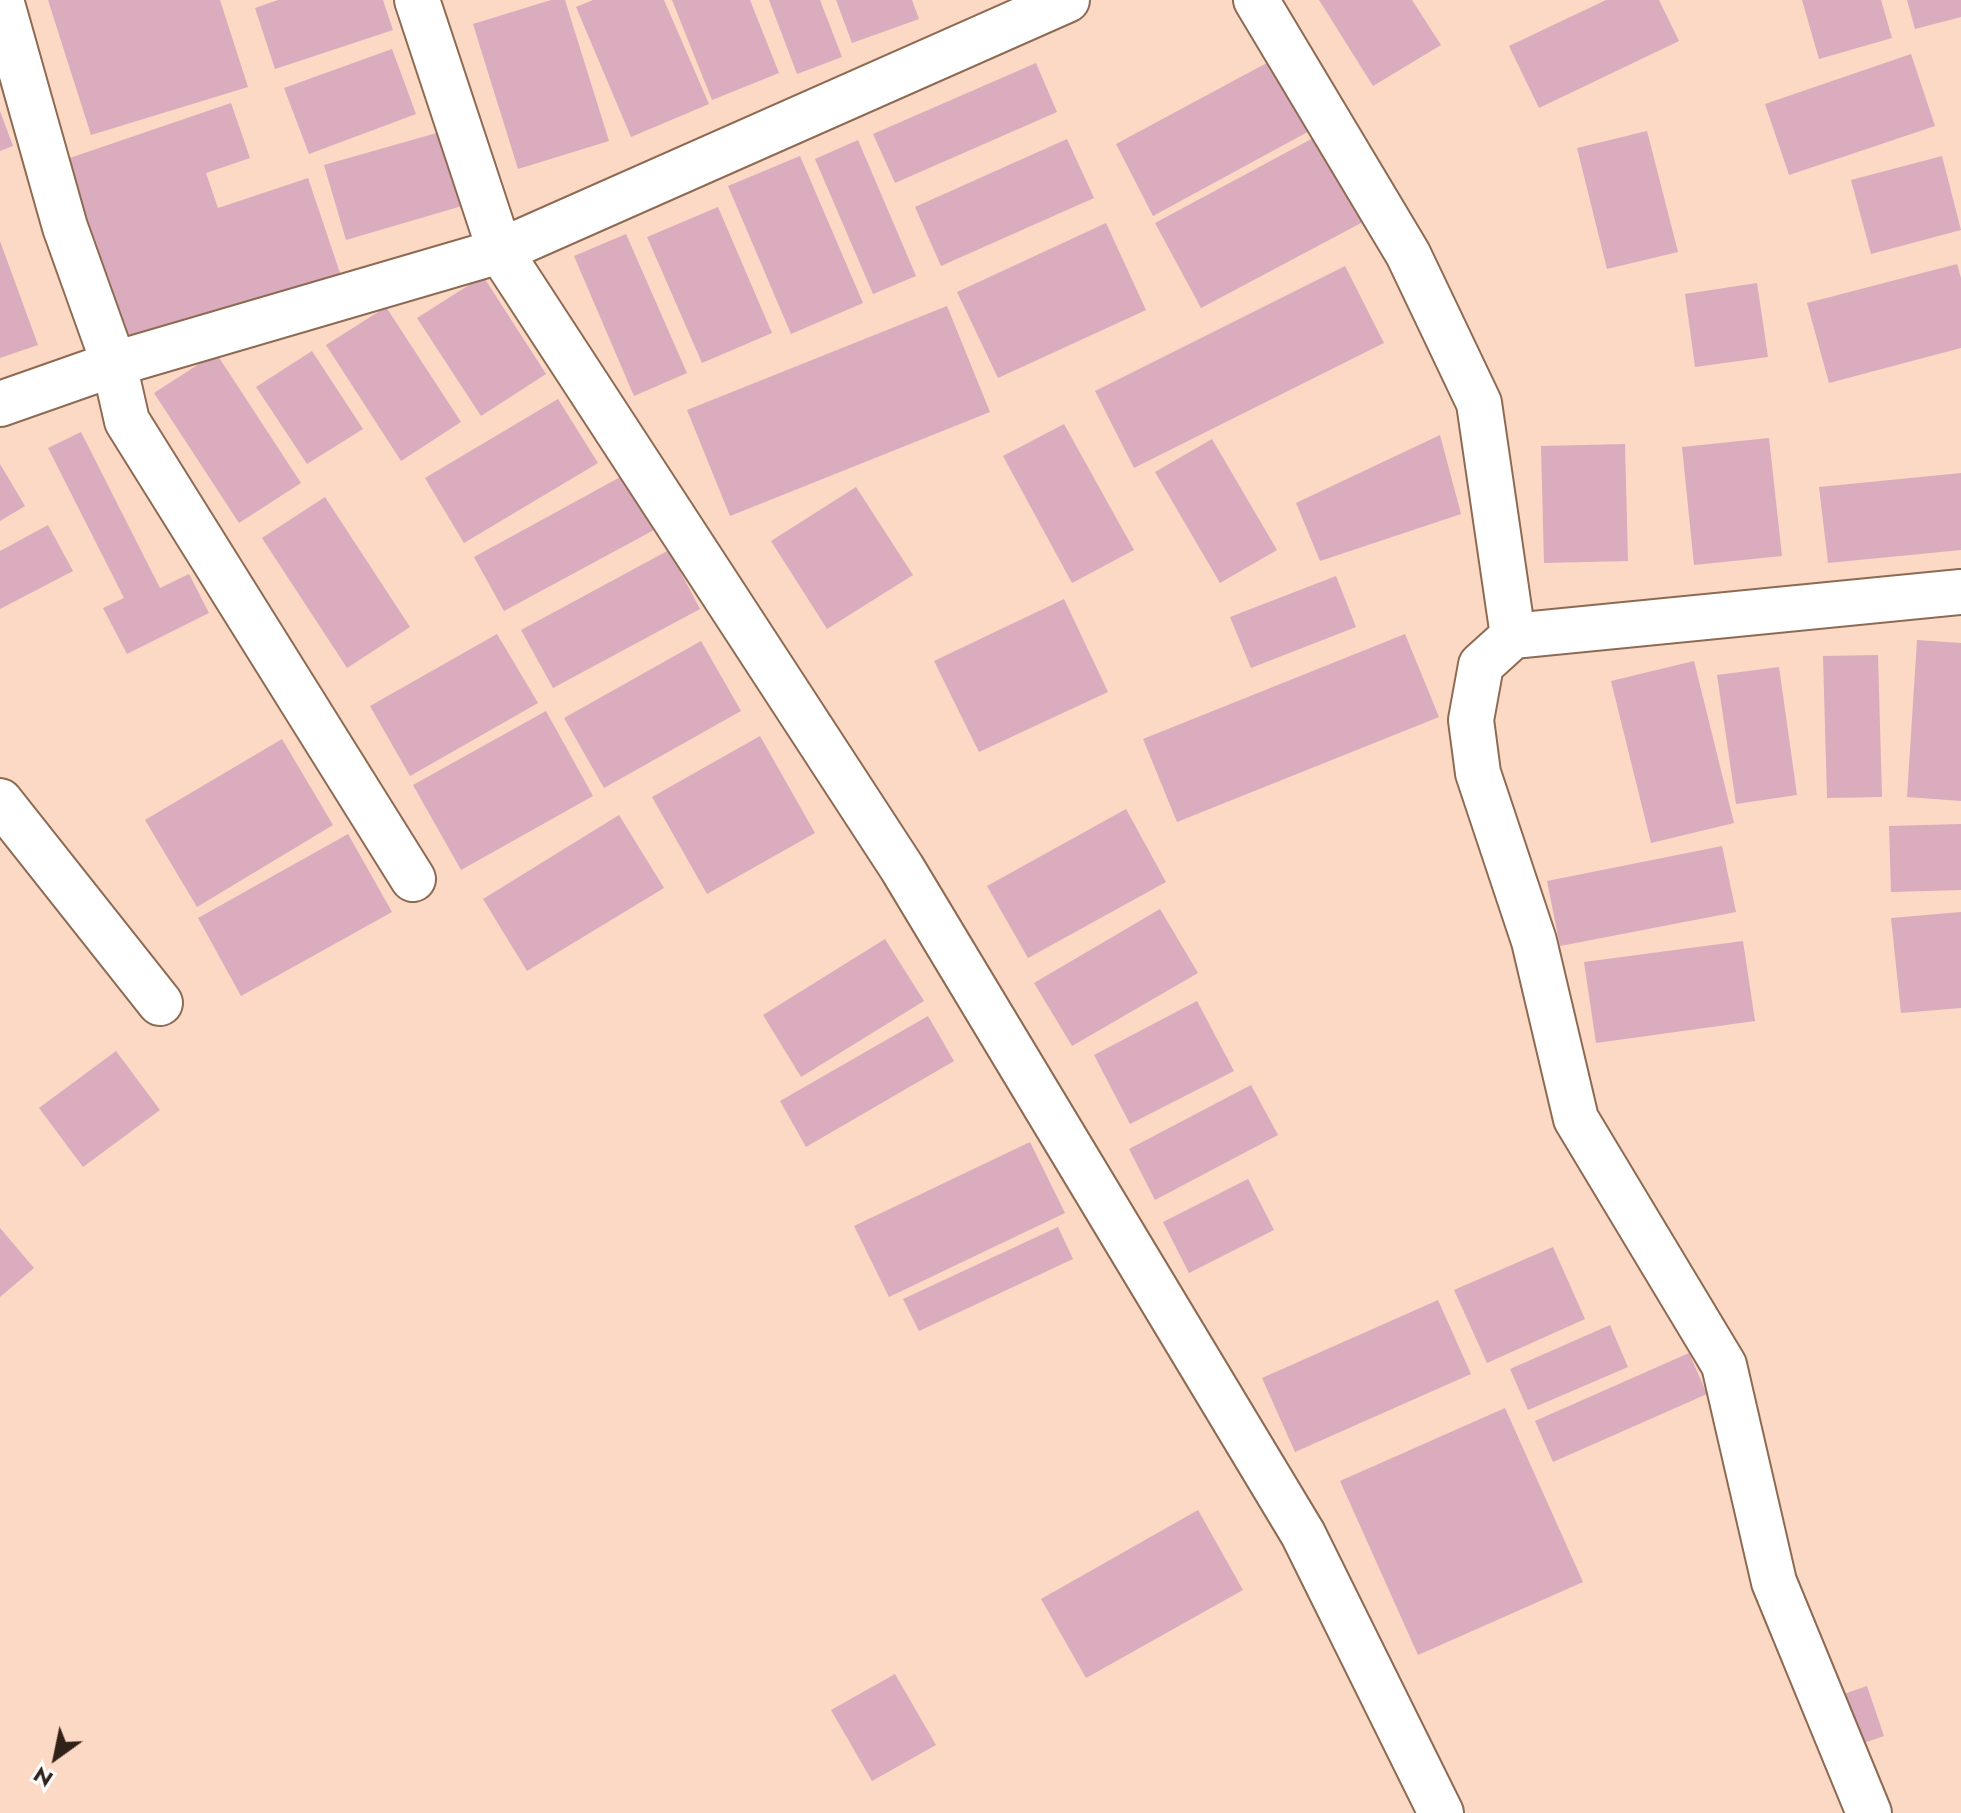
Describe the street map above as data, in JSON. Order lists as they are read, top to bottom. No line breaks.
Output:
{"north":"bottom left"}
